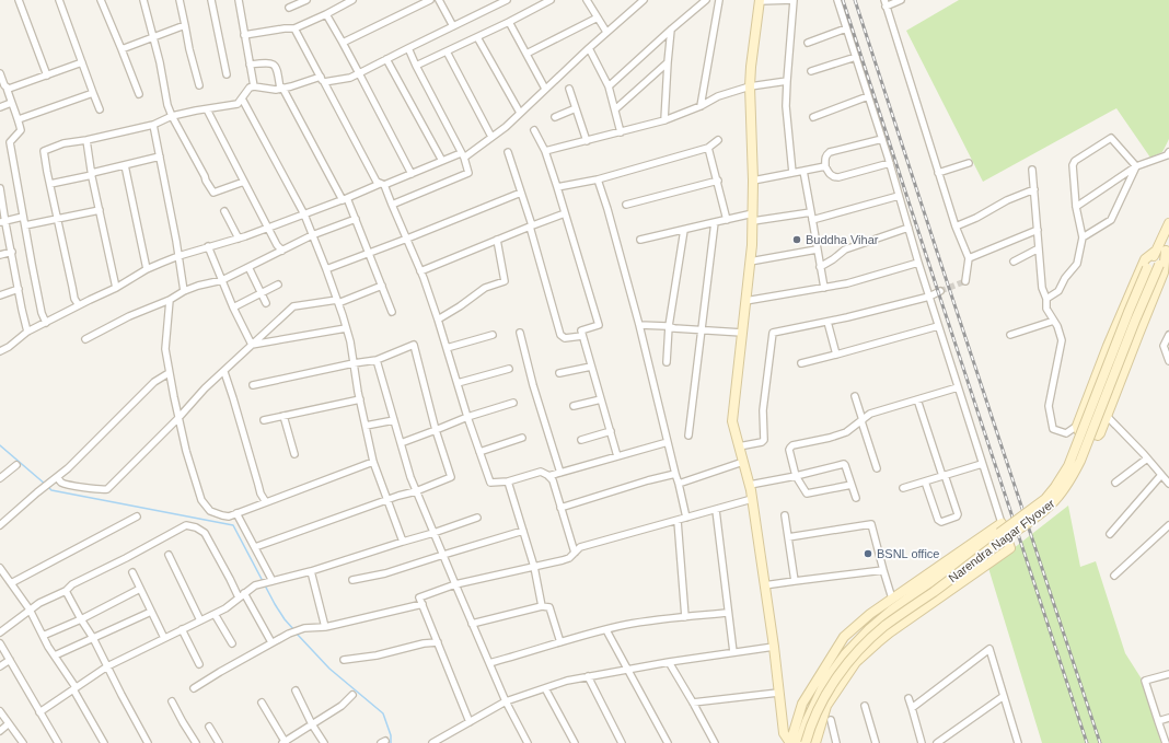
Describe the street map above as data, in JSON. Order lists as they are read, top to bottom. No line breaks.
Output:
{"streets":{"street":["Narendra Nagar Flyover"]},"places":["Buddha Vihar","BSNL office"]}
